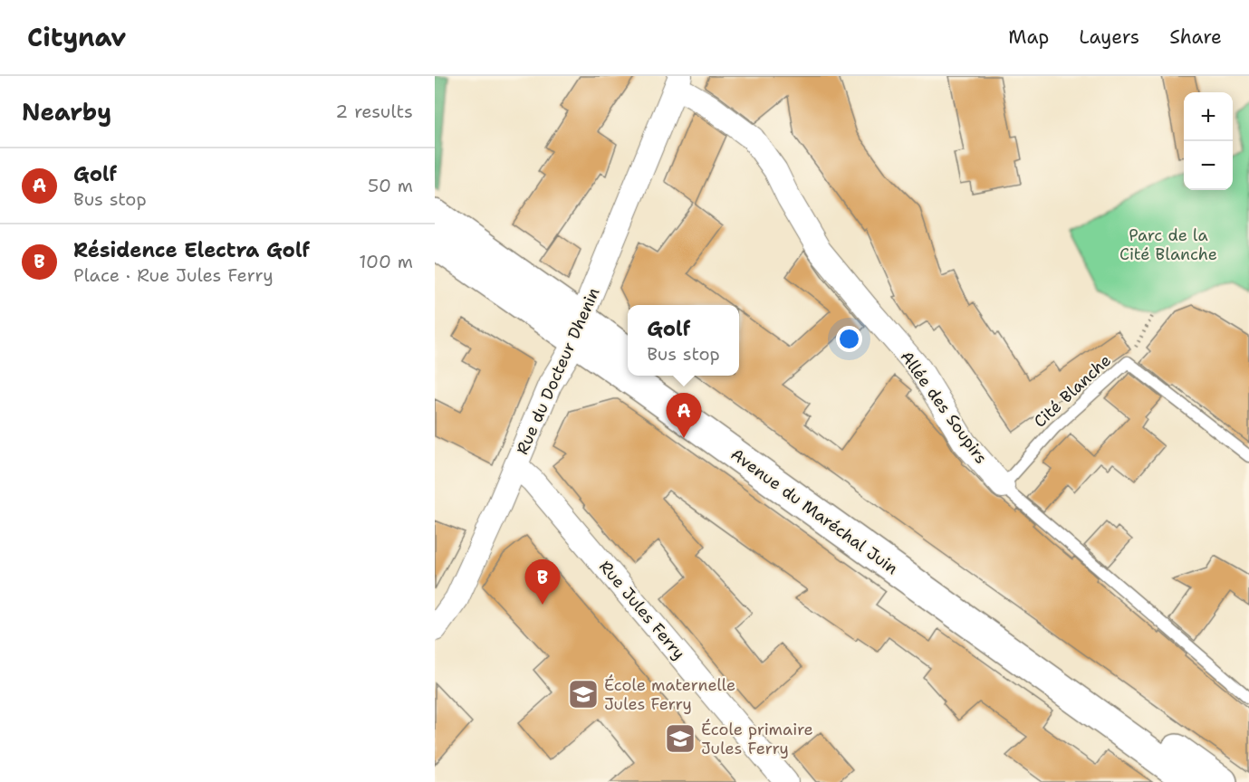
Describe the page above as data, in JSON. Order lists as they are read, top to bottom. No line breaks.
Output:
{"streets":{"main road":["Avenue du Maréchal Juin"],"street":["Rue du Docteur Dhenin","Allée des Soupirs","Rue Jules Ferry"],"lane":["Cité Blanche"]},"crossings":[["Rue du Docteur Dhenin","Allée des Soupirs"],["Rue du Docteur Dhenin","Avenue du Maréchal Juin"],["Rue du Docteur Dhenin","Rue Jules Ferry"],["Cité Blanche","Allée des Soupirs"]],"parks":["Parc de la Cité Blanche"],"places":{"school or university":["École maternelle Jules Ferry","École primaire Jules Ferry"]},"page":{"header":"Citynav","nav":["Map","Layers","Share"],"heading":["Nearby","2 results"],"map_buttons":["+","−"],"list":[{"mark":"A","name":"Golf","note":"Bus stop","value":"50 m"},{"mark":"B","name":"Résidence Electra Golf","note":"Place · Rue Jules Ferry","value":"100 m"}],"popup":["Golf","Bus stop"],"pins":["A","B"]}}
